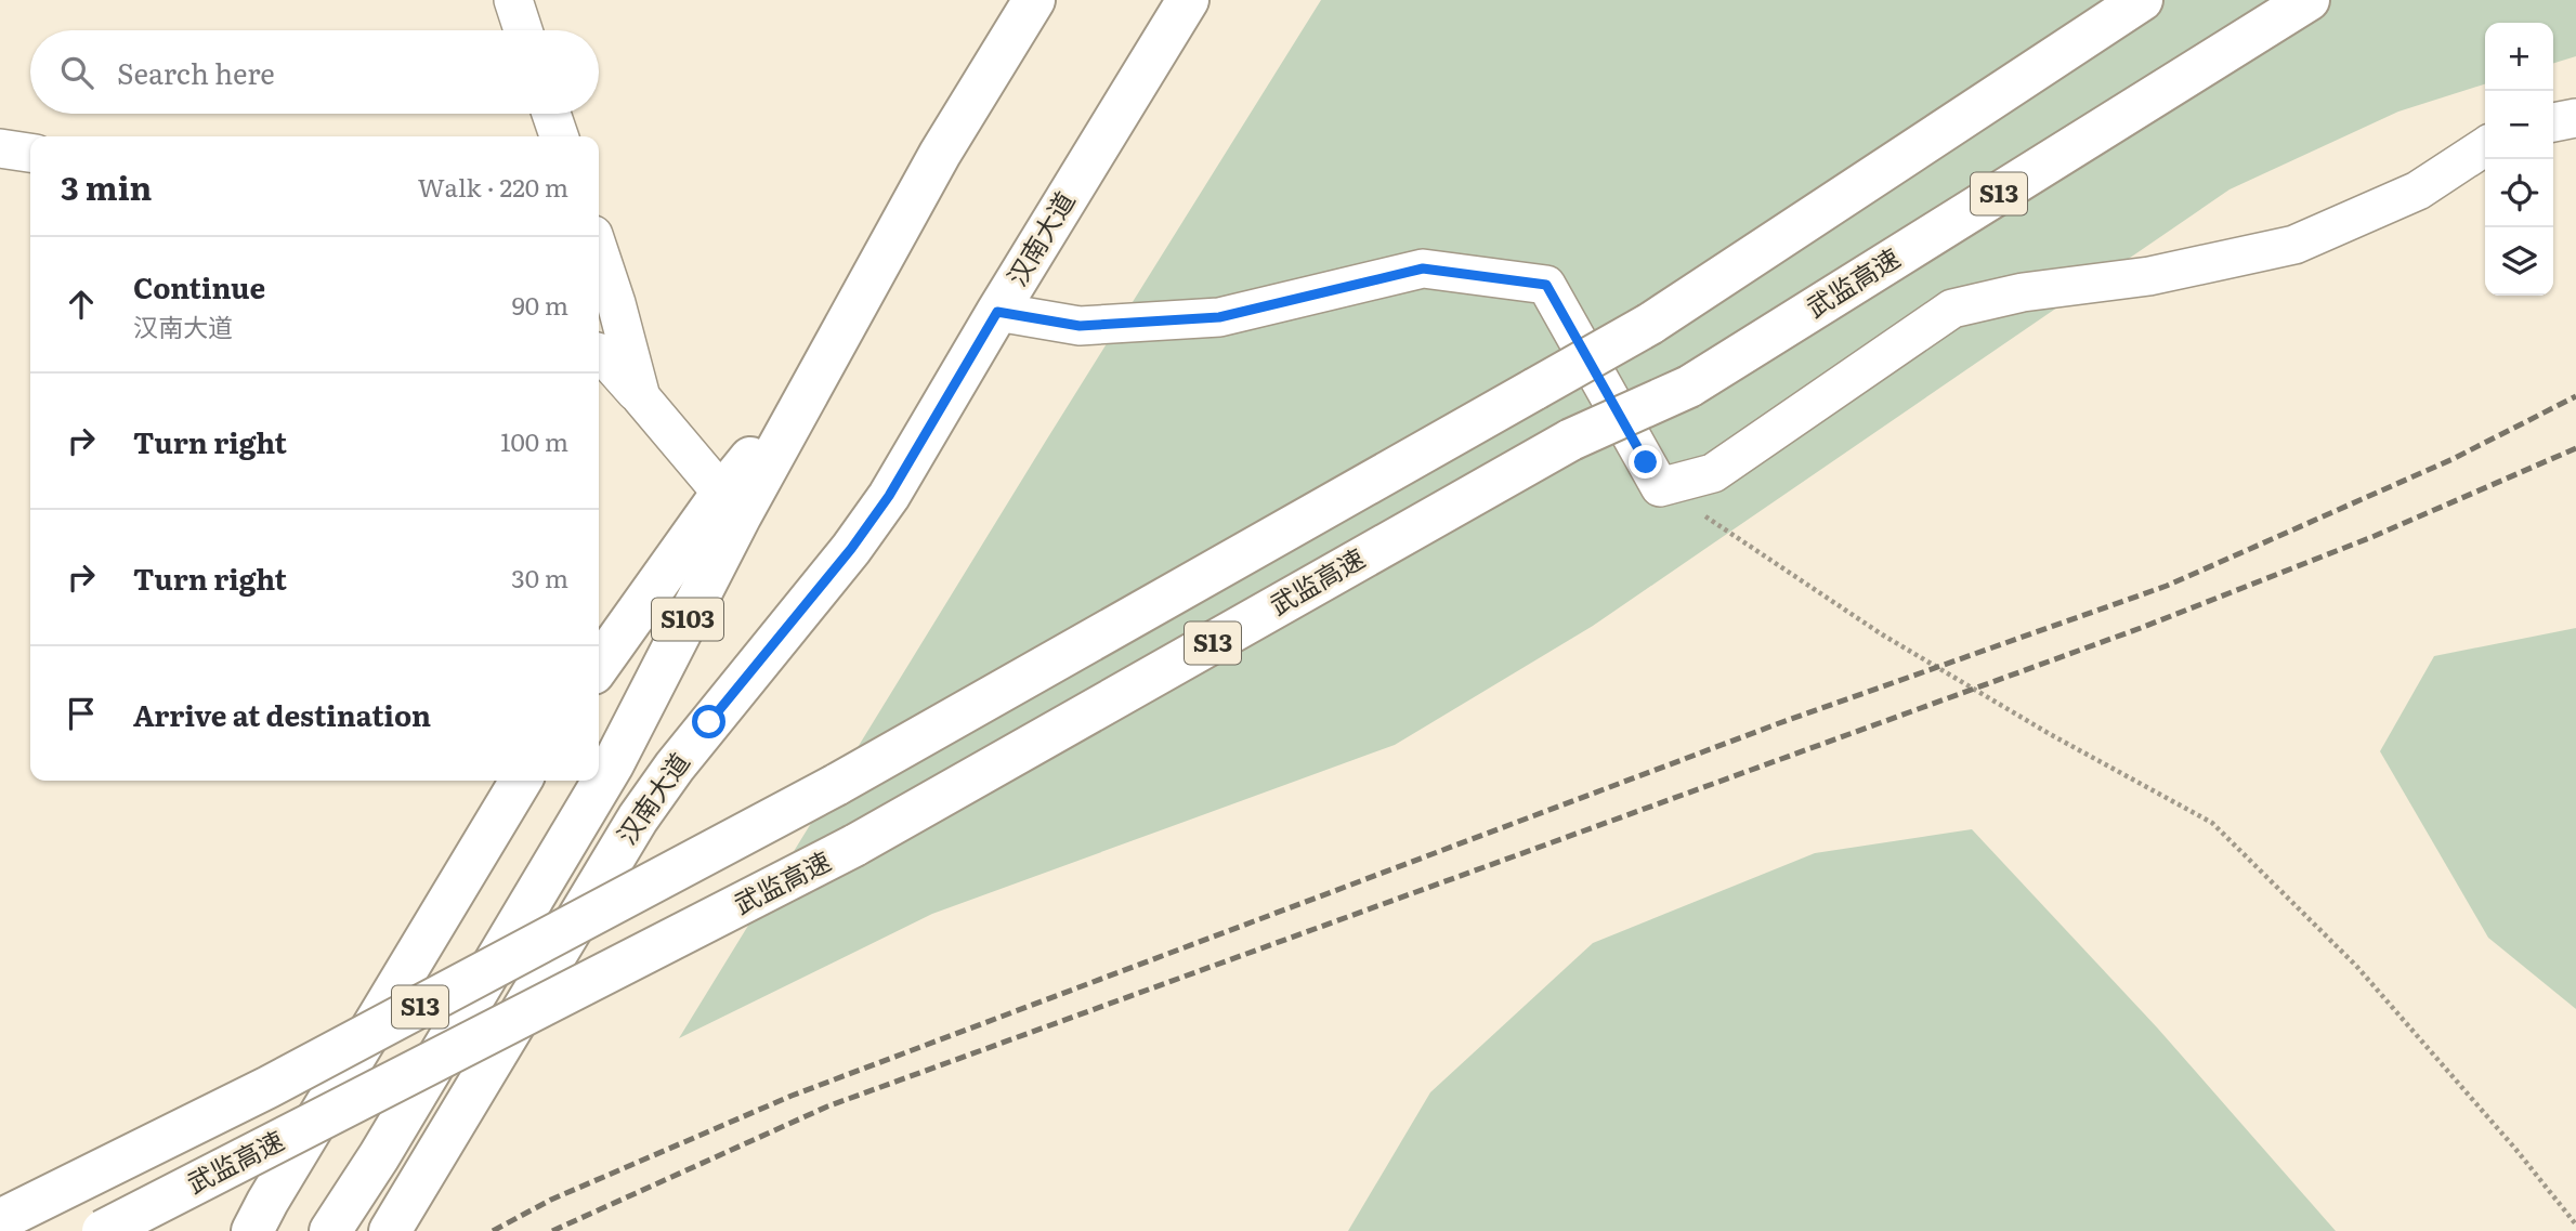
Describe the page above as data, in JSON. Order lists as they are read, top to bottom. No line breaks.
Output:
{"streets":{"main road":["S13","汉南大道","武监高速","S103"]},"page":{"map_buttons":["+","−"],"search":"Search here","heading":["3 min","Walk · 220 m"],"list":[["Continue","汉南大道","90 m"],["Turn right","100 m"],["Turn right","30 m"],"Arrive at destination"]}}
